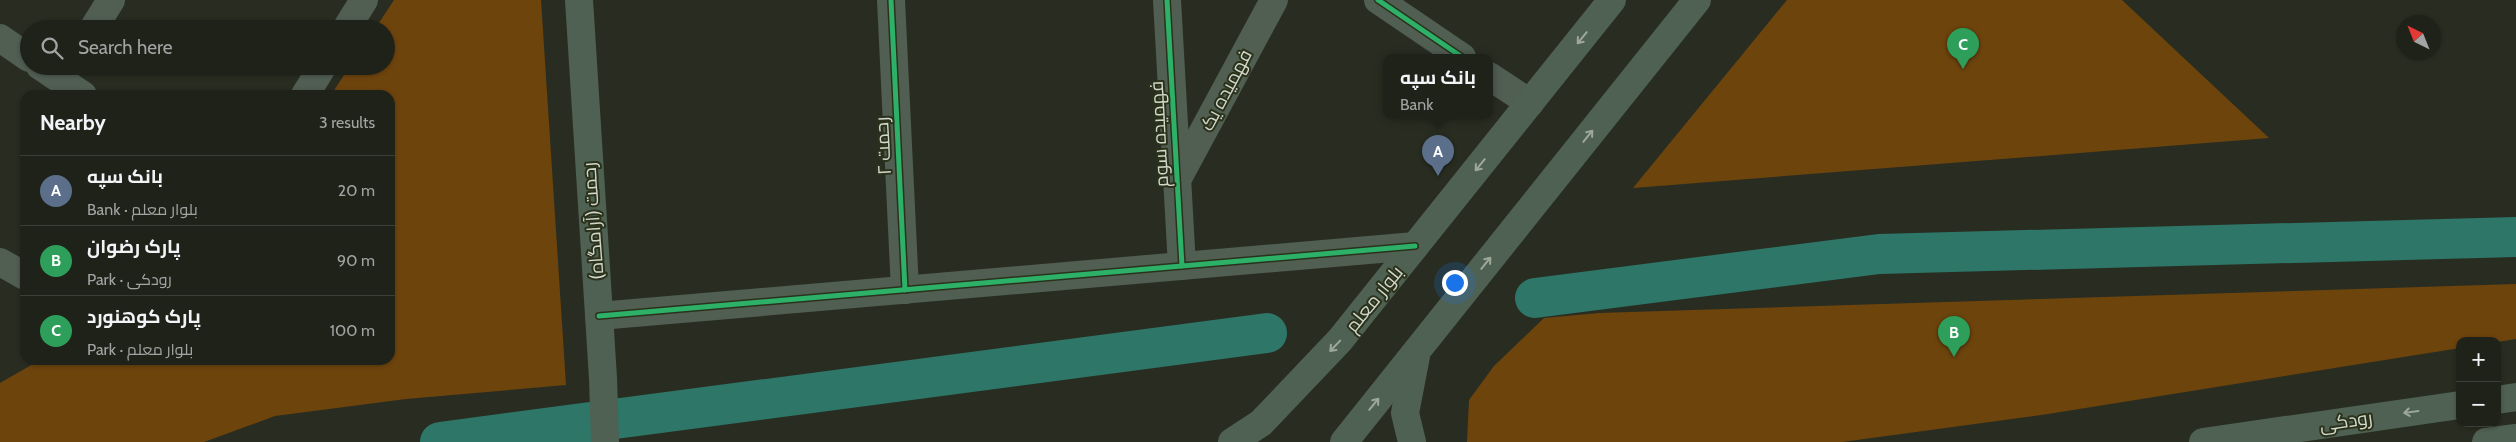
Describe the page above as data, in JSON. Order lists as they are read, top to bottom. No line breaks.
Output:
{"streets":{"main road":["رحمت (آرامگاه)","بلوار معلم","رودکی"],"street":["فهمیده یک","فهمیده سوم","رحمت ۲"]},"crossings":[["فهمیده یک","فهمیده سوم"]],"one_way":["رودکی"],"north":"top left","page":{"search":"Search here","pins":["C","A","B"],"popup":["بانک سپه","Bank"],"heading":["Nearby","3 results"],"list":[{"mark":"A","name":"بانک سپه","note":"Bank · بلوار معلم","value":"20 m"},{"mark":"B","name":"پارک رضوان","note":"Park · رودکی","value":"90 m"},{"mark":"C","name":"پارک کوهنورد","note":"Park · بلوار معلم","value":"100 m"}],"map_buttons":["+","−"]}}
